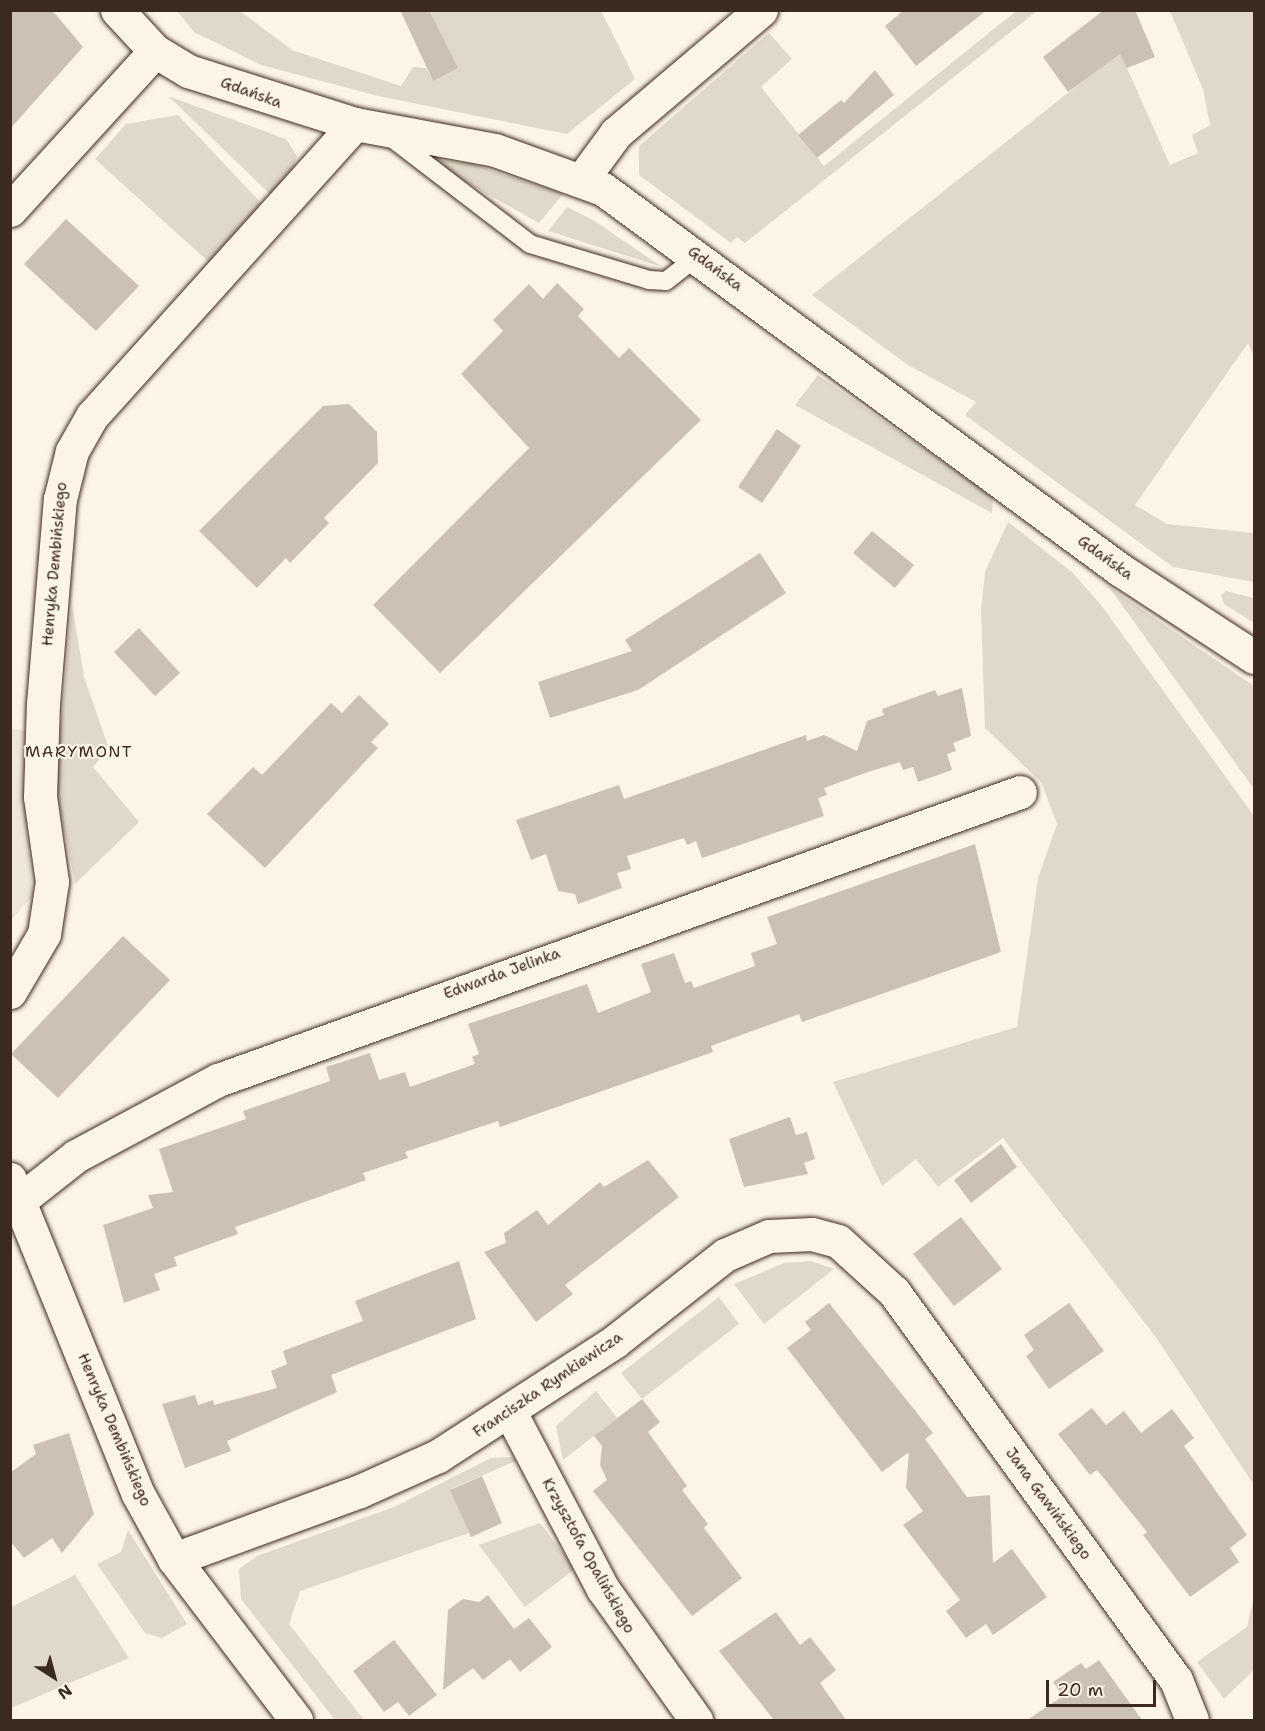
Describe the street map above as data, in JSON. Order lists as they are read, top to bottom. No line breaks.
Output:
{"streets":{"street":["Gdańska","Henryka Dembińskiego","Edwarda Jelinka","Franciszka Rymkiewicza","Jana Gawińskiego","Krzysztofa Opalińskiego"]},"crossings":[["Gdańska","Henryka Dembińskiego"],["Henryka Dembińskiego","Edwarda Jelinka"],["Henryka Dembińskiego","Franciszka Rymkiewicza"],["Franciszka Rymkiewicza","Jana Gawińskiego"],["Franciszka Rymkiewicza","Krzysztofa Opalińskiego"]],"districts":["MARYMONT"],"scale_bar":"20 m","north":"bottom right"}
